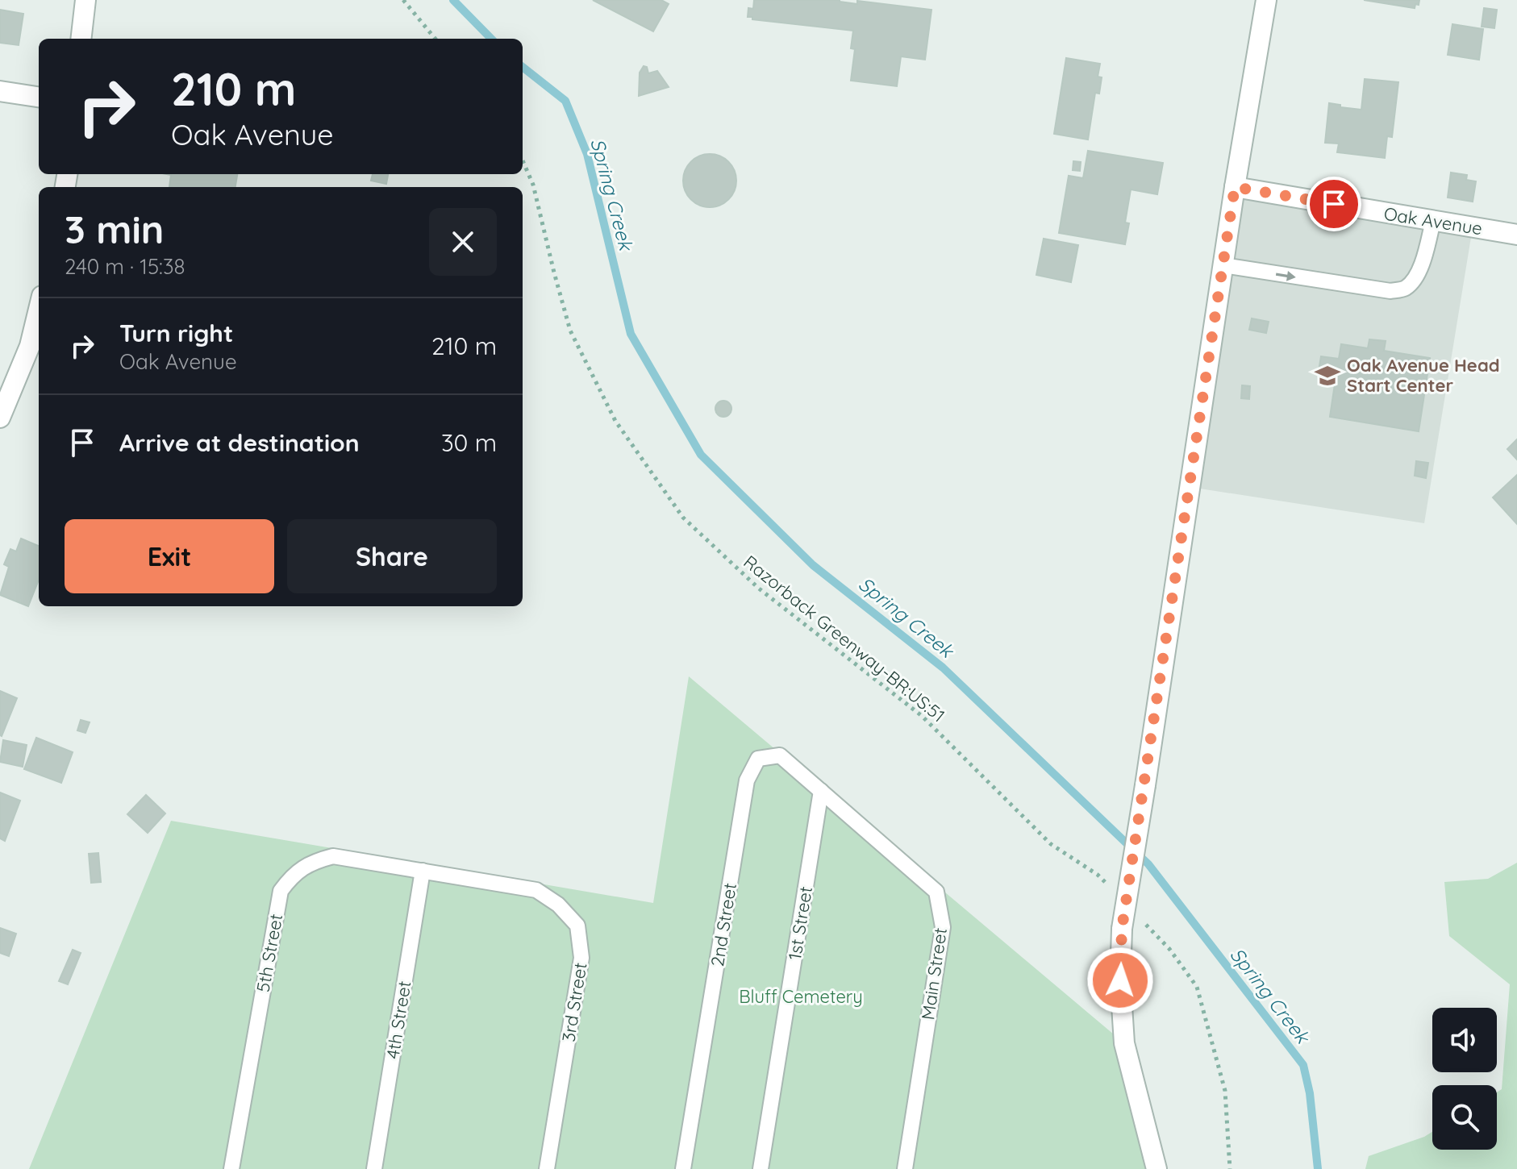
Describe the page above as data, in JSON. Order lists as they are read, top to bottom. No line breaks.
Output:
{"streets":{"street":["Oak Avenue"],"lane":["1st Street","2nd Street","5th Street","Main Street","3rd Street","4th Street"],"path":["Razorback Greenway-BR:US:51"]},"crossings":[["1st Street","2nd Street"],["1st Street","Main Street"],["2nd Street","Main Street"],["5th Street","3rd Street"],["5th Street","4th Street"],["3rd Street","4th Street"]],"water":["Spring Creek"],"parks":["Bluff Cemetery"],"places":{"school or university":["Oak Avenue Head Start Center"]},"page":{"turn":["210 m","Oak Avenue"],"heading":["3 min","240 m · 15:38"],"list":[{"name":"Turn right","note":"Oak Avenue","value":"210 m"},{"name":"Arrive at destination","value":"30 m"}],"buttons":["Exit","Share"]}}
